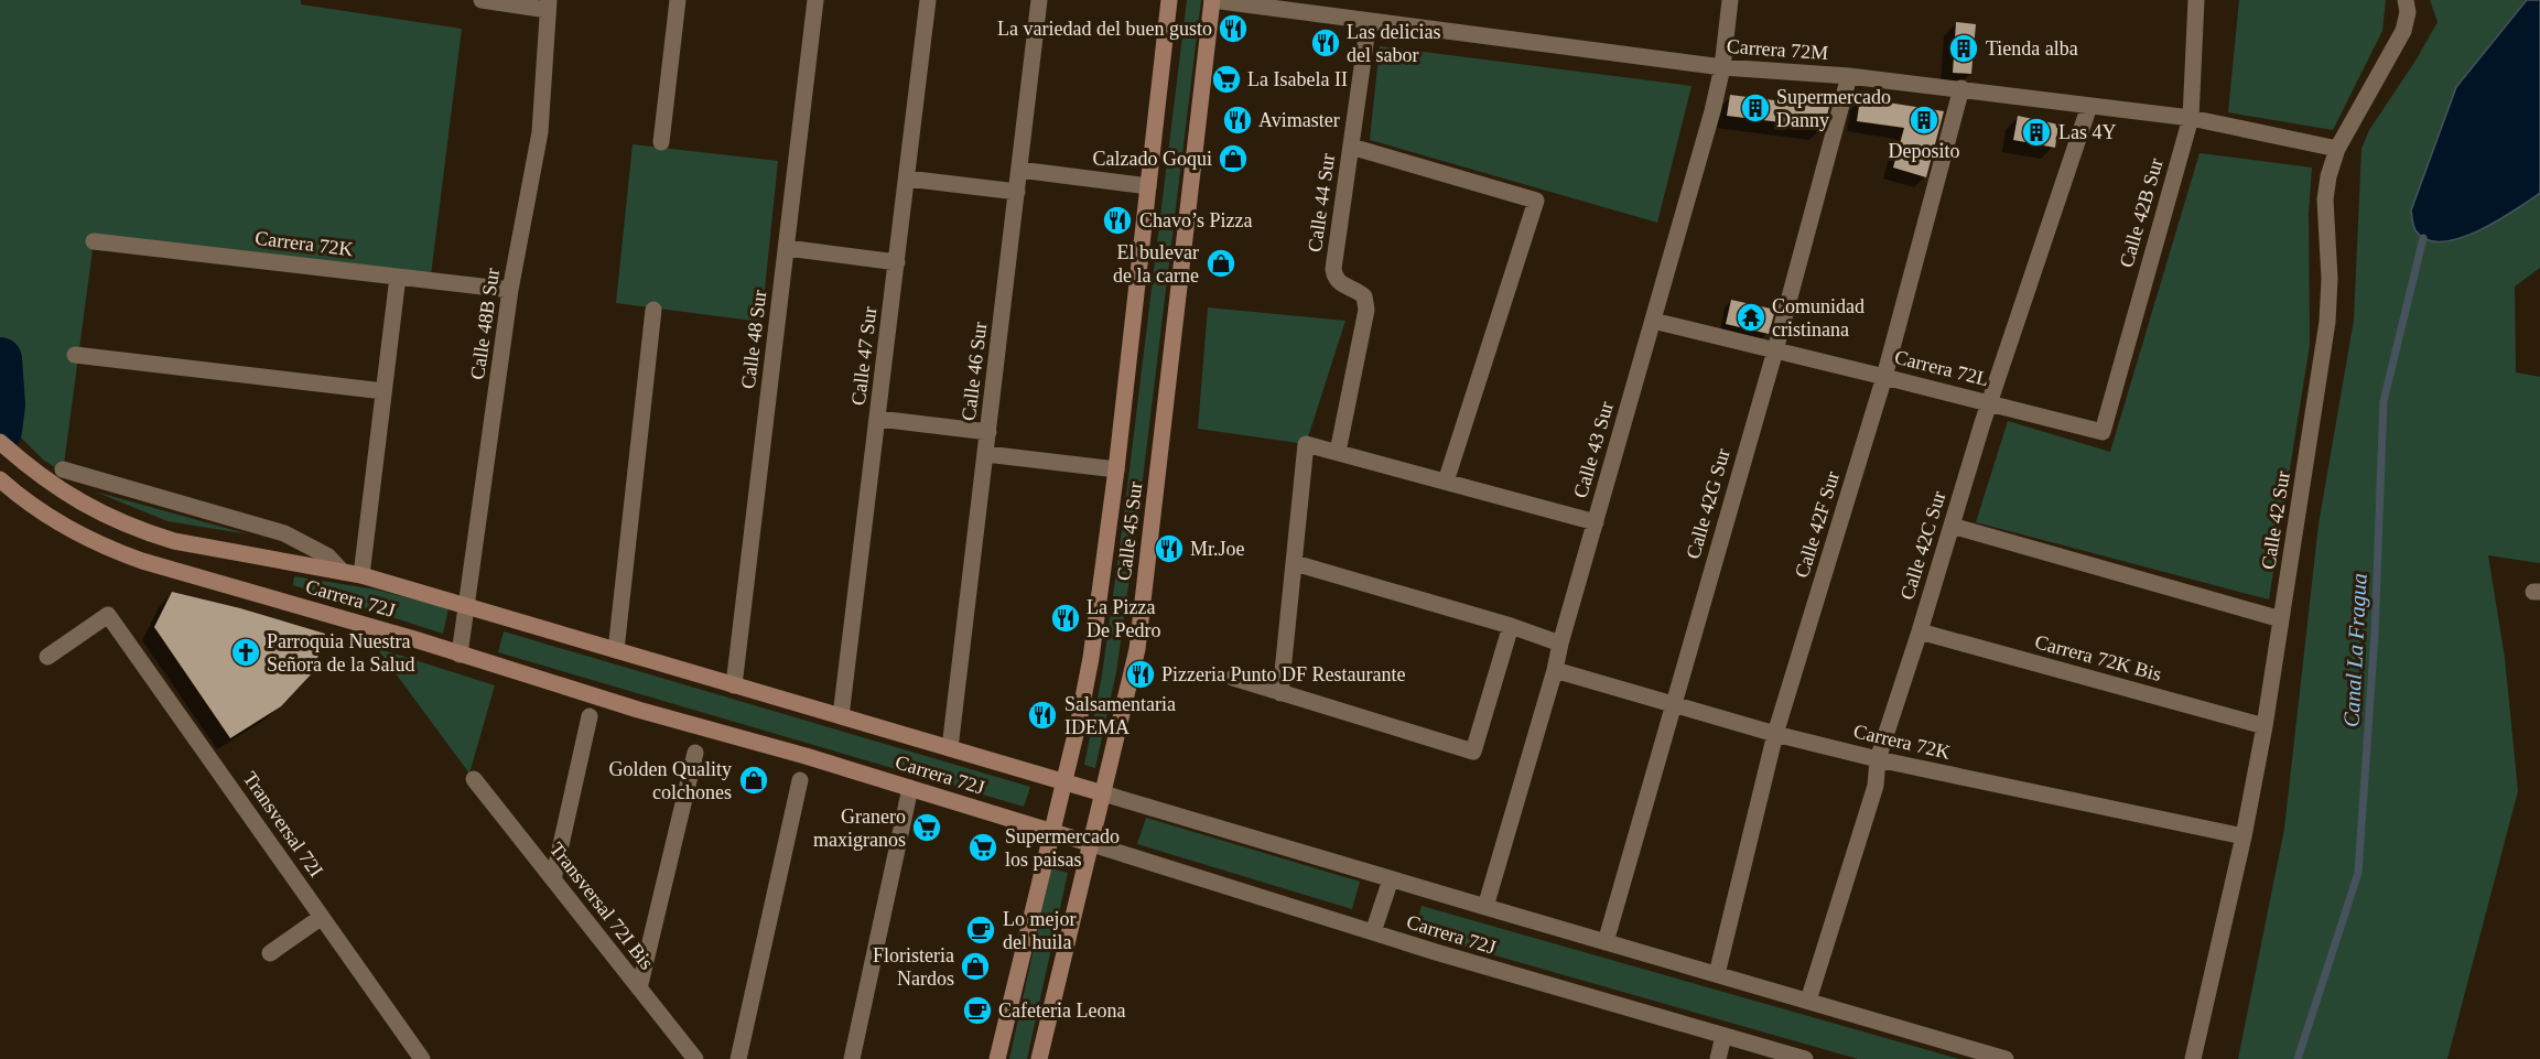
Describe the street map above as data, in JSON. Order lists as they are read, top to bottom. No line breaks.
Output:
{"streets":{"street":["Carrera 72M","Calle 44 Sur","Calle 42B Sur","Carrera 72K","Calle 48B Sur","Calle 48 Sur","Calle 47 Sur","Carrera 72L","Calle 46 Sur","Calle 43 Sur","Calle 42G Sur","Calle 42 Sur","Calle 42F Sur","Calle 45 Sur","Calle 42C Sur","Carrera 72J","Carrera 72K Bis","Transversal 72I","Transversal 72I Bis"]},"crossings":[["Carrera 72M","Calle 44 Sur"],["Carrera 72M","Calle 42B Sur"],["Carrera 72M","Calle 43 Sur"],["Carrera 72M","Calle 42G Sur"],["Carrera 72M","Calle 42 Sur"],["Carrera 72M","Calle 42F Sur"],["Carrera 72M","Calle 45 Sur"],["Carrera 72M","Calle 42C Sur"],["Calle 42B Sur","Carrera 72L"],["Carrera 72K","Calle 48B Sur"],["Carrera 72K","Calle 43 Sur"],["Carrera 72K","Calle 42G Sur"],["Carrera 72K","Calle 42 Sur"],["Carrera 72K","Calle 42F Sur"],["Carrera 72K","Calle 42C Sur"],["Calle 48B Sur","Carrera 72J"],["Calle 48 Sur","Carrera 72J"],["Calle 47 Sur","Carrera 72J"],["Carrera 72L","Calle 43 Sur"],["Carrera 72L","Calle 42G Sur"],["Carrera 72L","Calle 42F Sur"],["Carrera 72L","Calle 42C Sur"],["Calle 46 Sur","Carrera 72J"],["Calle 43 Sur","Carrera 72J"],["Calle 42G Sur","Carrera 72J"],["Calle 42 Sur","Carrera 72K Bis"],["Calle 42F Sur","Carrera 72J"],["Calle 45 Sur","Carrera 72J"],["Calle 42C Sur","Carrera 72J"],["Calle 42C Sur","Carrera 72K Bis"]],"water":["Canal La Fragua"],"places":{"restaurant":["La variedad del buen gusto","Las delicias del sabor","Avimaster","Chavo’s Pizza","Mr.Joe","La Pizza De Pedro","Pizzeria Punto DF Restaurante","Salsamentaria IDEMA"],"building":["Tienda alba","Supermercado Danny","Deposito","Las 4Y"],"supermarket":["La Isabela II","Granero maxigranos","Supermercado los paisas"],"shop":["Calzado Goqui","El bulevar de la carne","Golden Quality colchones","Floristeria Nardos"],"temple":["Comunidad cristinana"],"church":["Parroquia Nuestra Señora de la Salud"],"cafe":["Lo mejor del huila","Cafeteria Leona"]}}
